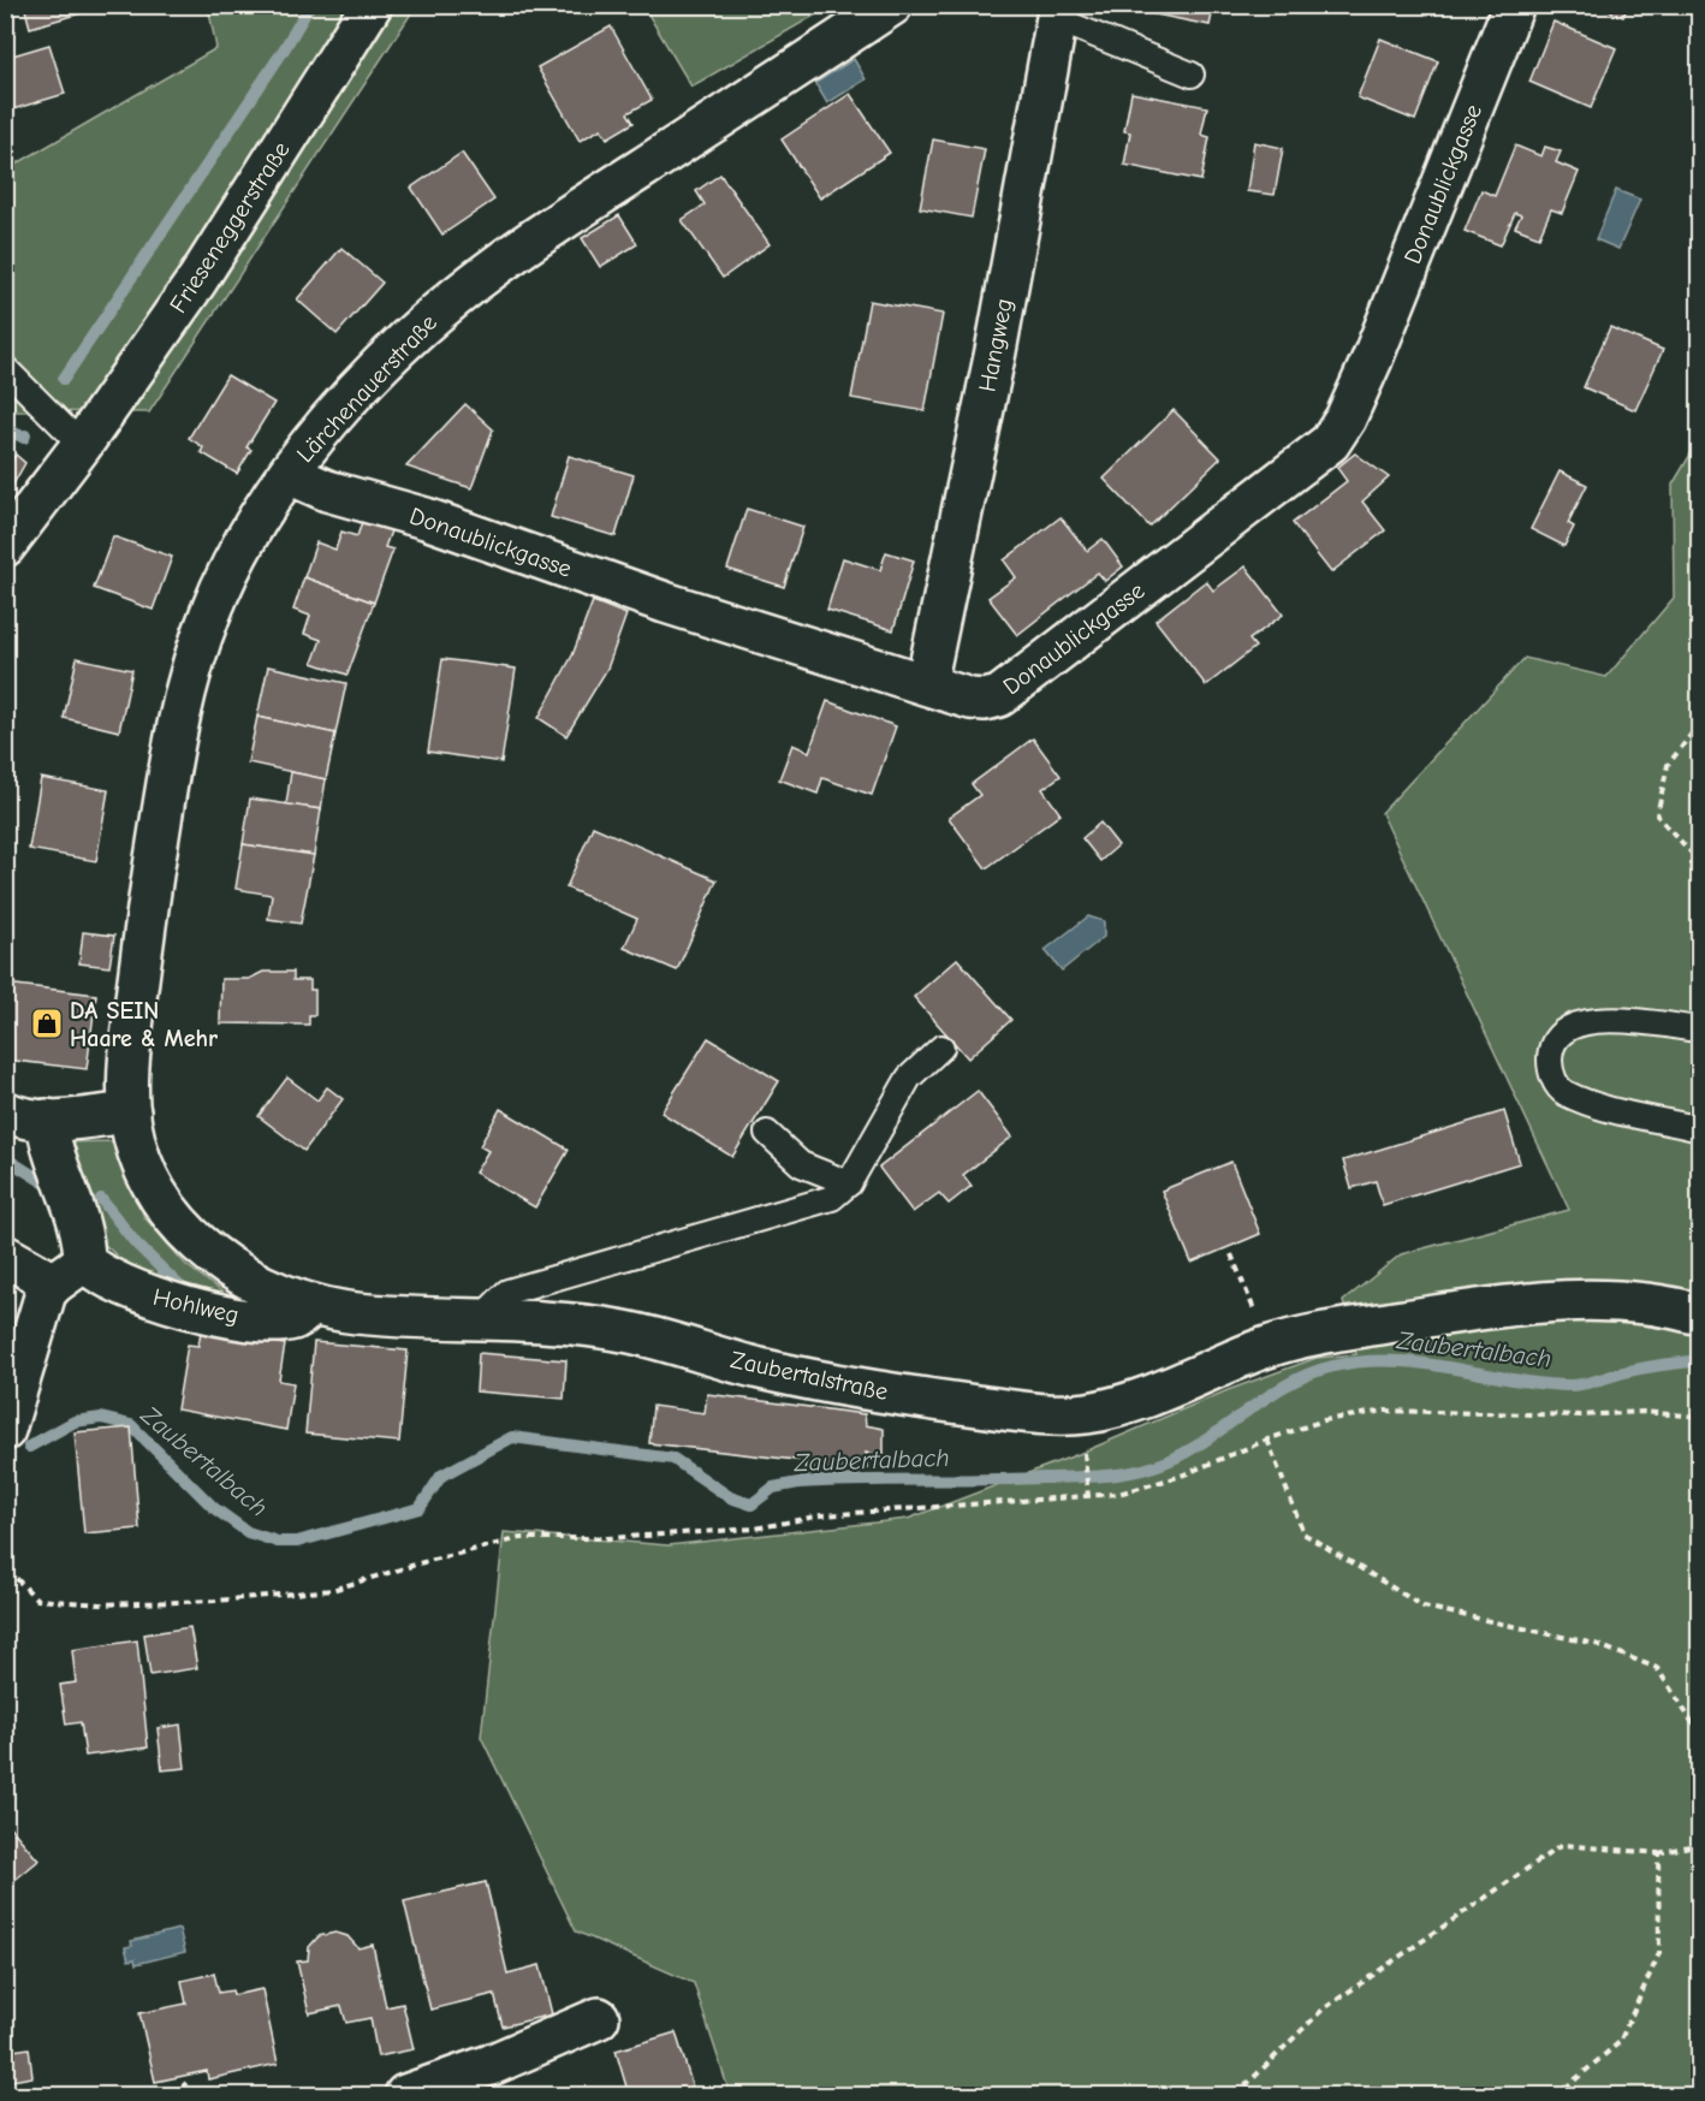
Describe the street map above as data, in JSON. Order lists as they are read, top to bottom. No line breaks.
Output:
{"streets":{"street":["Donaublickgasse","Frieseneggerstraße","Hangweg","Lärchenauerstraße","Hohlweg","Zaubertalstraße"]},"crossings":[["Donaublickgasse","Hangweg"],["Donaublickgasse","Lärchenauerstraße"],["Lärchenauerstraße","Zaubertalstraße"],["Hohlweg","Zaubertalstraße"]],"water":["Zaubertalbach"],"places":{"shop":["DA SEIN Haare & Mehr"]}}
